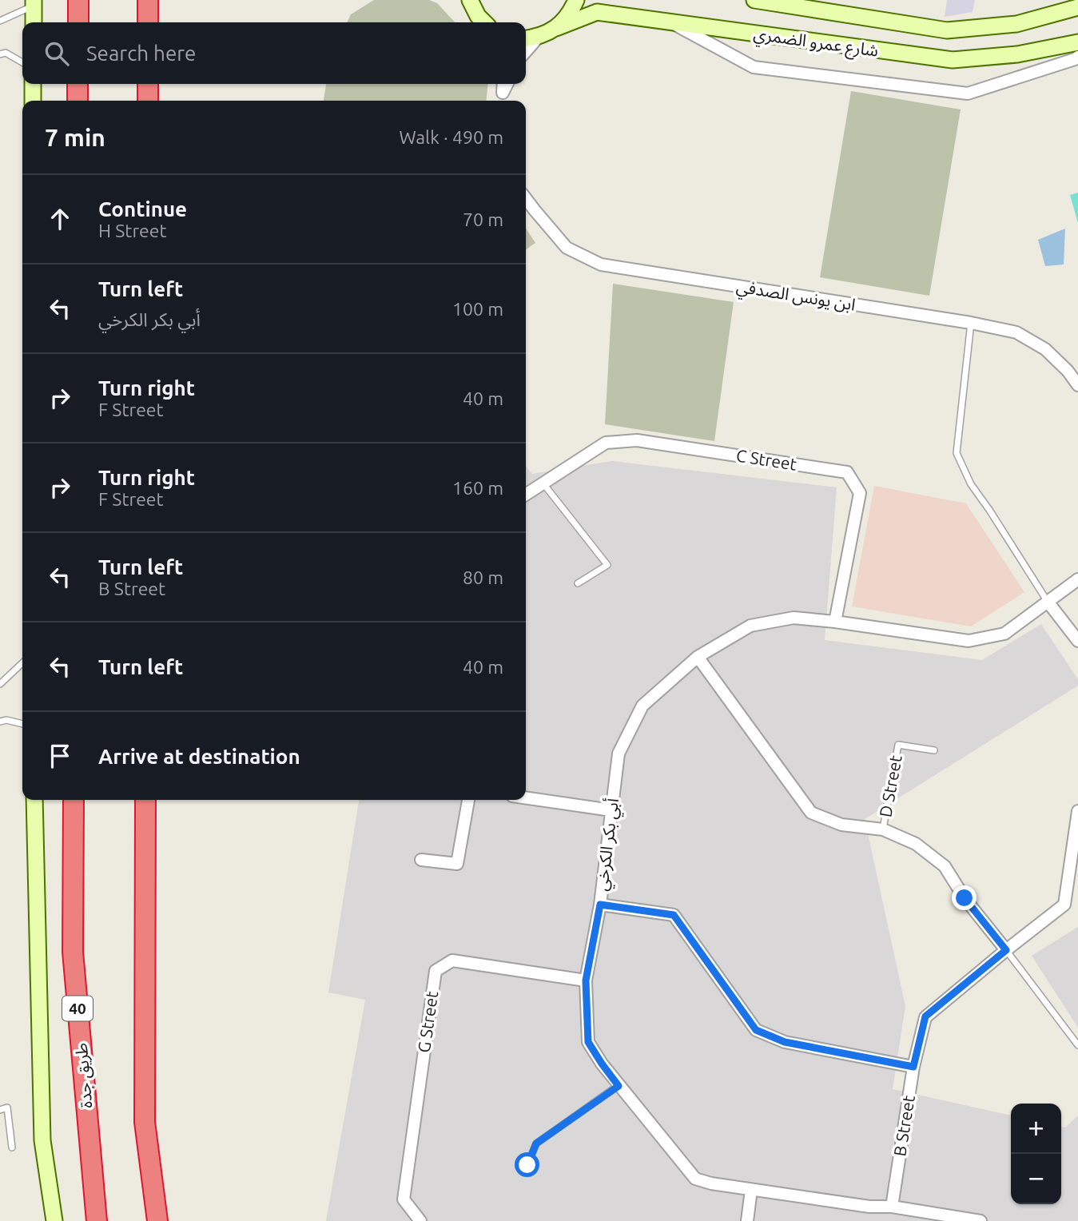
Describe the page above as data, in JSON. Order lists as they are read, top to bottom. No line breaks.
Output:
{"streets":{"highway":["40","طريق جدة"],"street":["شارع عمرو الضمري","ابن يونس الصدفي","C Street","أبي بكر الكرخي","G Street","B Street"],"lane":["D Street"]},"crossings":[["C Street","أبي بكر الكرخي"],["أبي بكر الكرخي","G Street"],["أبي بكر الكرخي","B Street"]],"page":{"search":"Search here","heading":["7 min","Walk · 490 m"],"list":[["Continue","H Street","70 m"],["Turn left","أبي بكر الكرخي","100 m"],["Turn right","F Street","40 m"],["Turn right","F Street","160 m"],["Turn left","B Street","80 m"],["Turn left","40 m"],"Arrive at destination"],"map_buttons":["+","−"]}}
